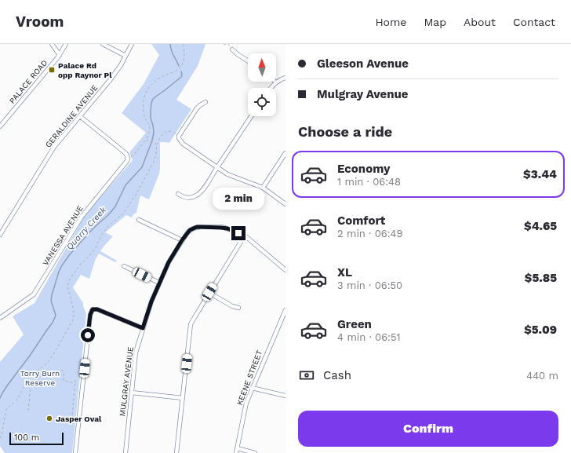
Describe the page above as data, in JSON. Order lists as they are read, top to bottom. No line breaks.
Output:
{"streets":{"street":["PALACE ROAD","GERALDINE AVENUE","VANESSA AVENUE","KEENE STREET","MULGRAY AVENUE"]},"water":["Quarry Creek"],"parks":["Torry Burn Reserve"],"places":{"transit":["Palace Rd opp Raynor Pl"],"other":["Jasper Oval"]},"scale_bar":"100 m","north":"top","page":{"header":"Vroom","nav":["Home","Map","About","Contact"],"banner":["Gleeson Avenue","Mulgray Avenue"],"heading":"Choose a ride","list":[{"name":"Economy","note":"1 min · 06:48","value":"$3.44"},{"name":"Comfort","note":"2 min · 06:49","value":"$4.65"},{"name":"XL","note":"3 min · 06:50","value":"$5.85"},{"name":"Green","note":"4 min · 06:51","value":"$5.09"}],"bubble":"2 min","pay":["Cash","440 m"],"buttons":"Confirm","scale":"100 m"}}
